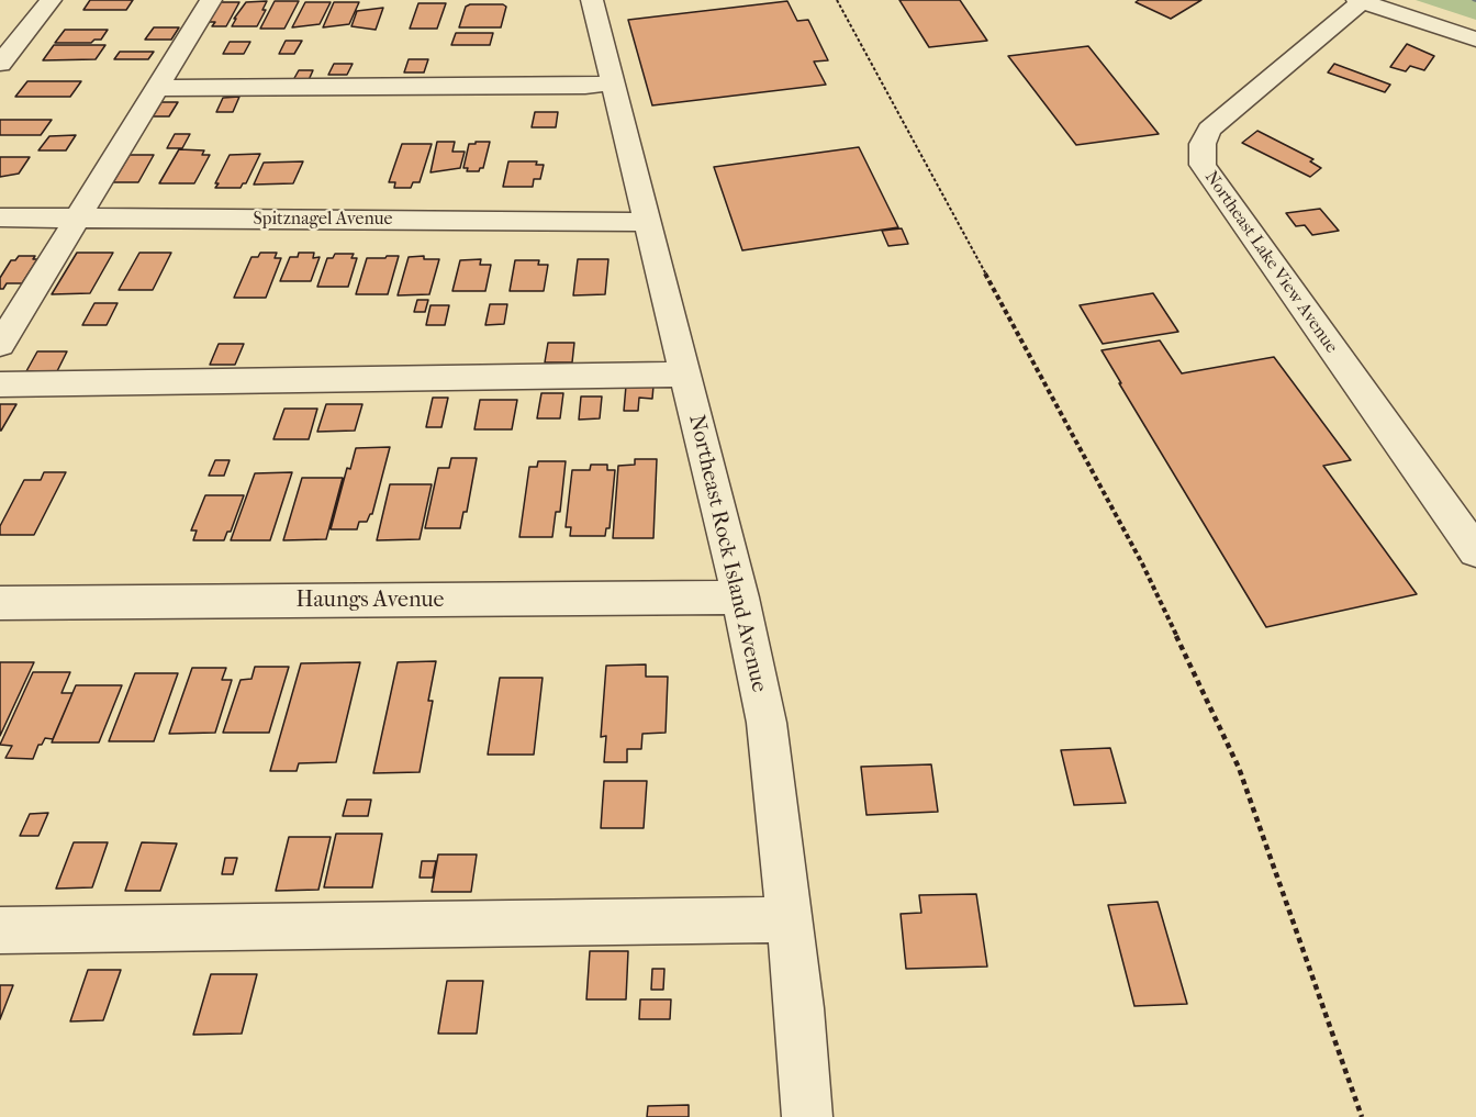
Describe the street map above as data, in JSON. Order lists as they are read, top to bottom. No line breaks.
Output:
{"streets":{"street":["Spitznagel Avenue","Northeast Lake View Avenue","Northeast Rock Island Avenue","Haungs Avenue"]},"crossings":[["Spitznagel Avenue","Northeast Rock Island Avenue"],["Northeast Rock Island Avenue","Haungs Avenue"]]}
